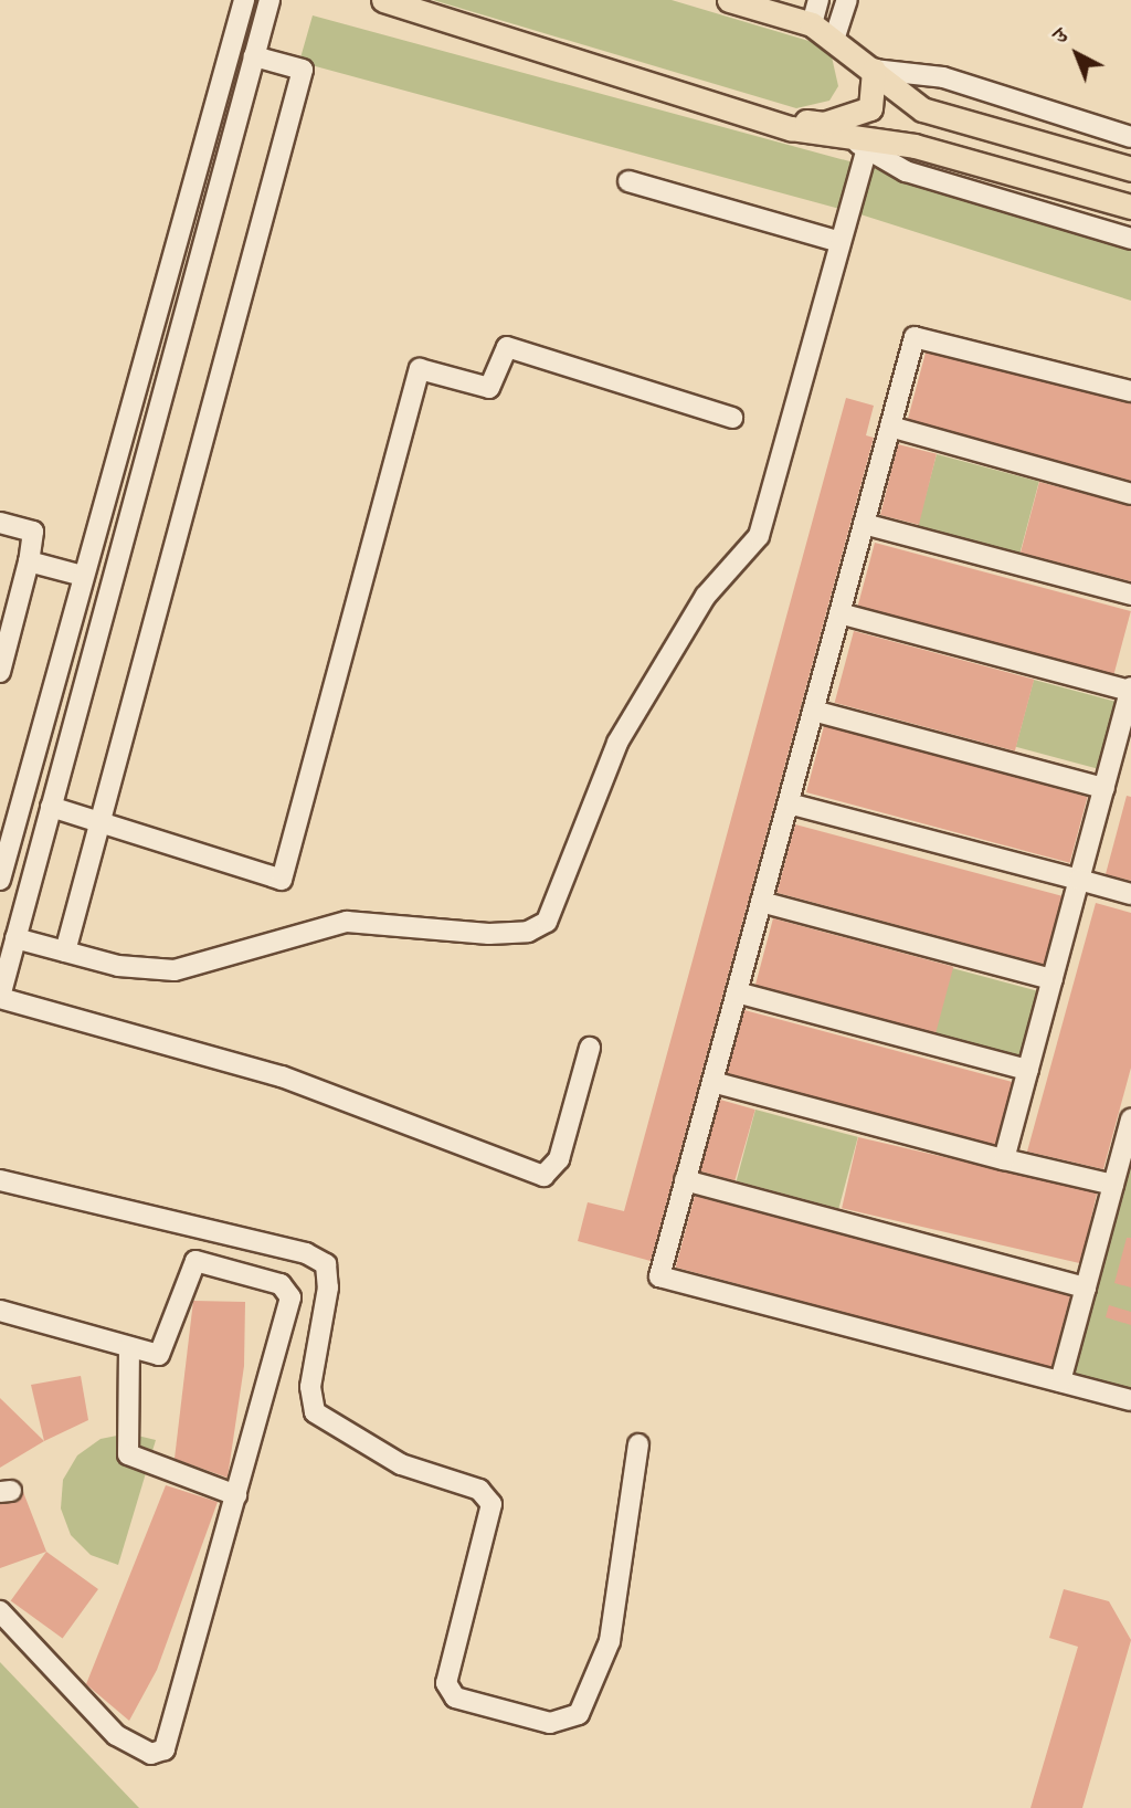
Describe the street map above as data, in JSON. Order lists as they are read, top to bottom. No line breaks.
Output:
{"north":"top left"}
